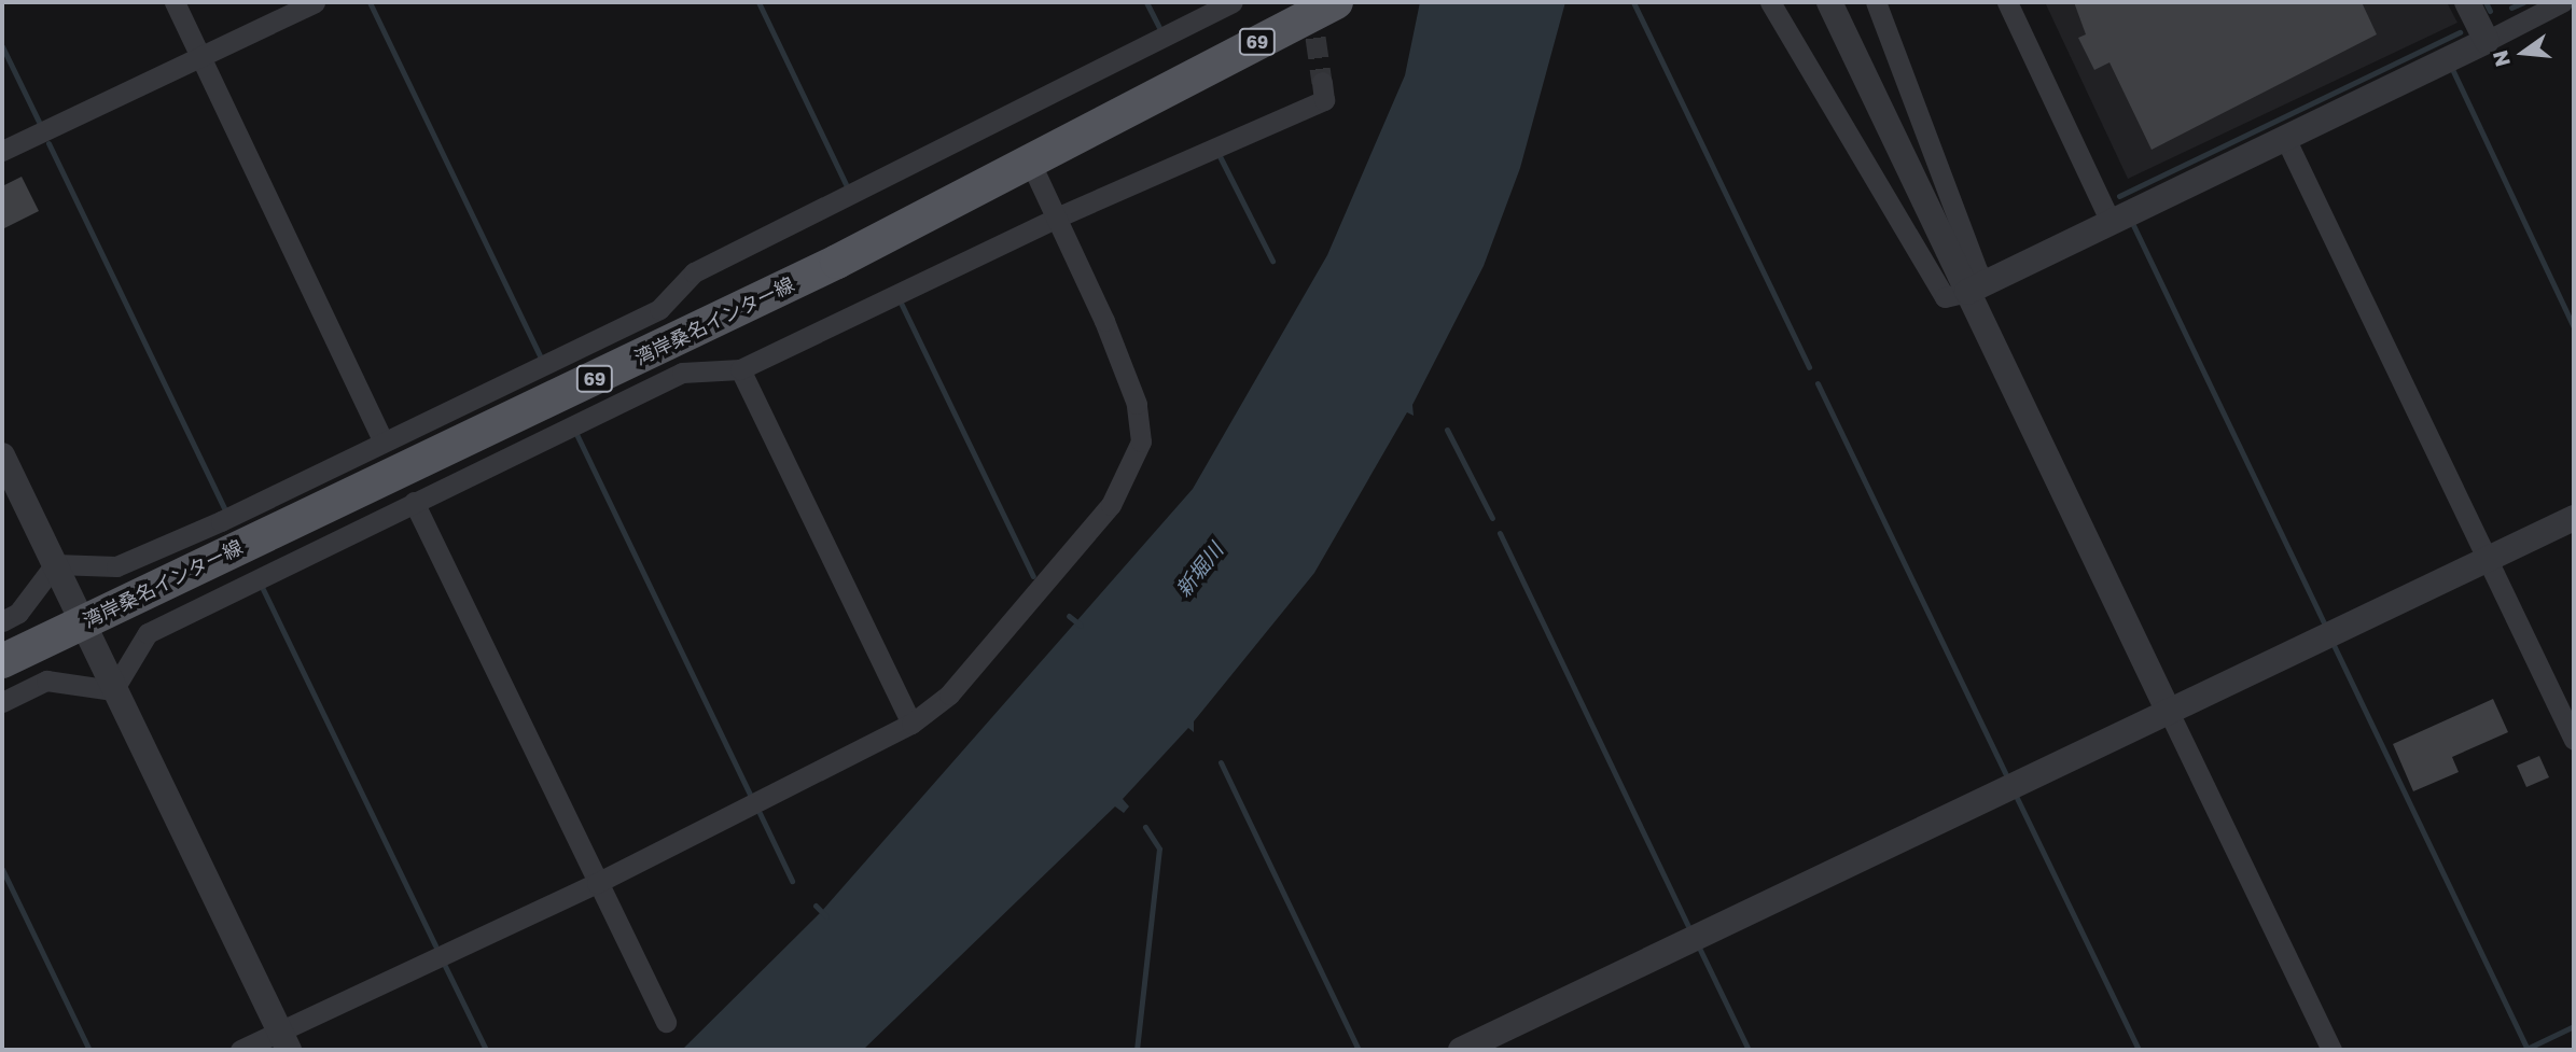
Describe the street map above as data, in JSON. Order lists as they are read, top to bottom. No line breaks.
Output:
{"streets":{"main road":["69","湾岸桑名インター線"]},"water":["新堀川"],"north":"left"}
